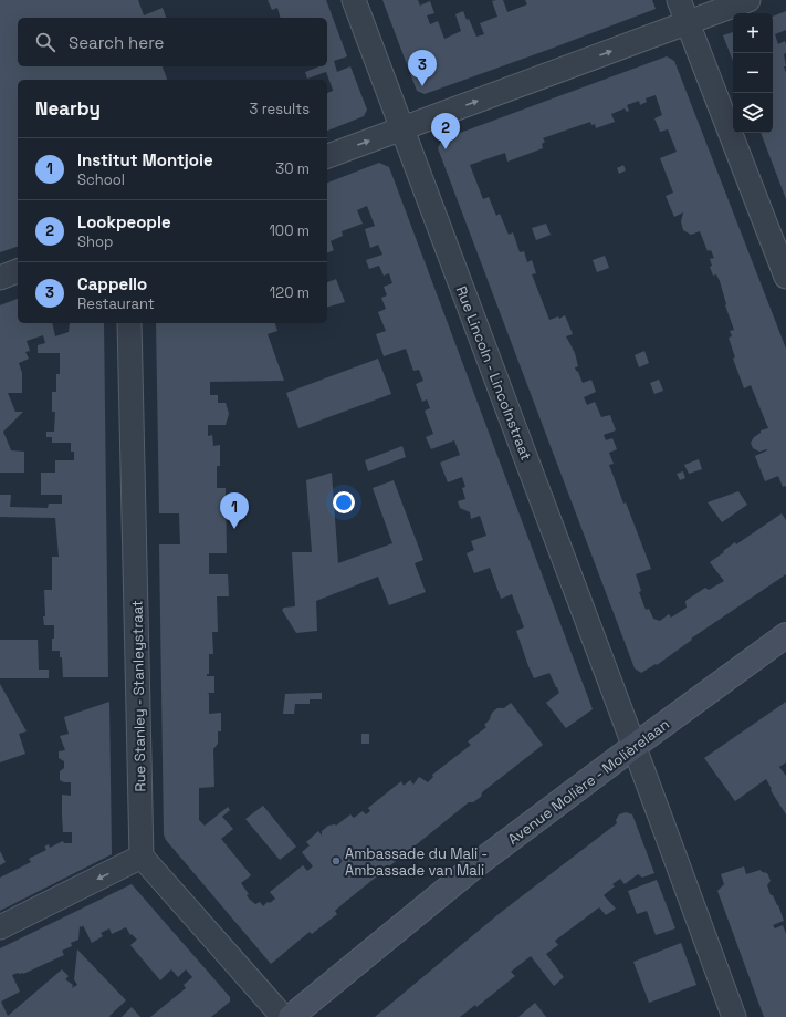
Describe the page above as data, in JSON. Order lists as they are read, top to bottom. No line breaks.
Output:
{"streets":{"street":["Rue Lincoln - Lincolnstraat","Rue Stanley - Stanleystraat","Avenue Molière - Molièrelaan"]},"crossings":[["Rue Lincoln - Lincolnstraat","Avenue Molière - Molièrelaan"]],"places":["Ambassade du Mali - Ambassade van Mali"],"page":{"map_buttons":["+","−"],"search":"Search here","pins":["3","2","1"],"heading":["Nearby","3 results"],"list":[{"mark":"1","name":"Institut Montjoie","note":"School","value":"30 m"},{"mark":"2","name":"Lookpeople","note":"Shop","value":"100 m"},{"mark":"3","name":"Cappello","note":"Restaurant","value":"120 m"}]}}
